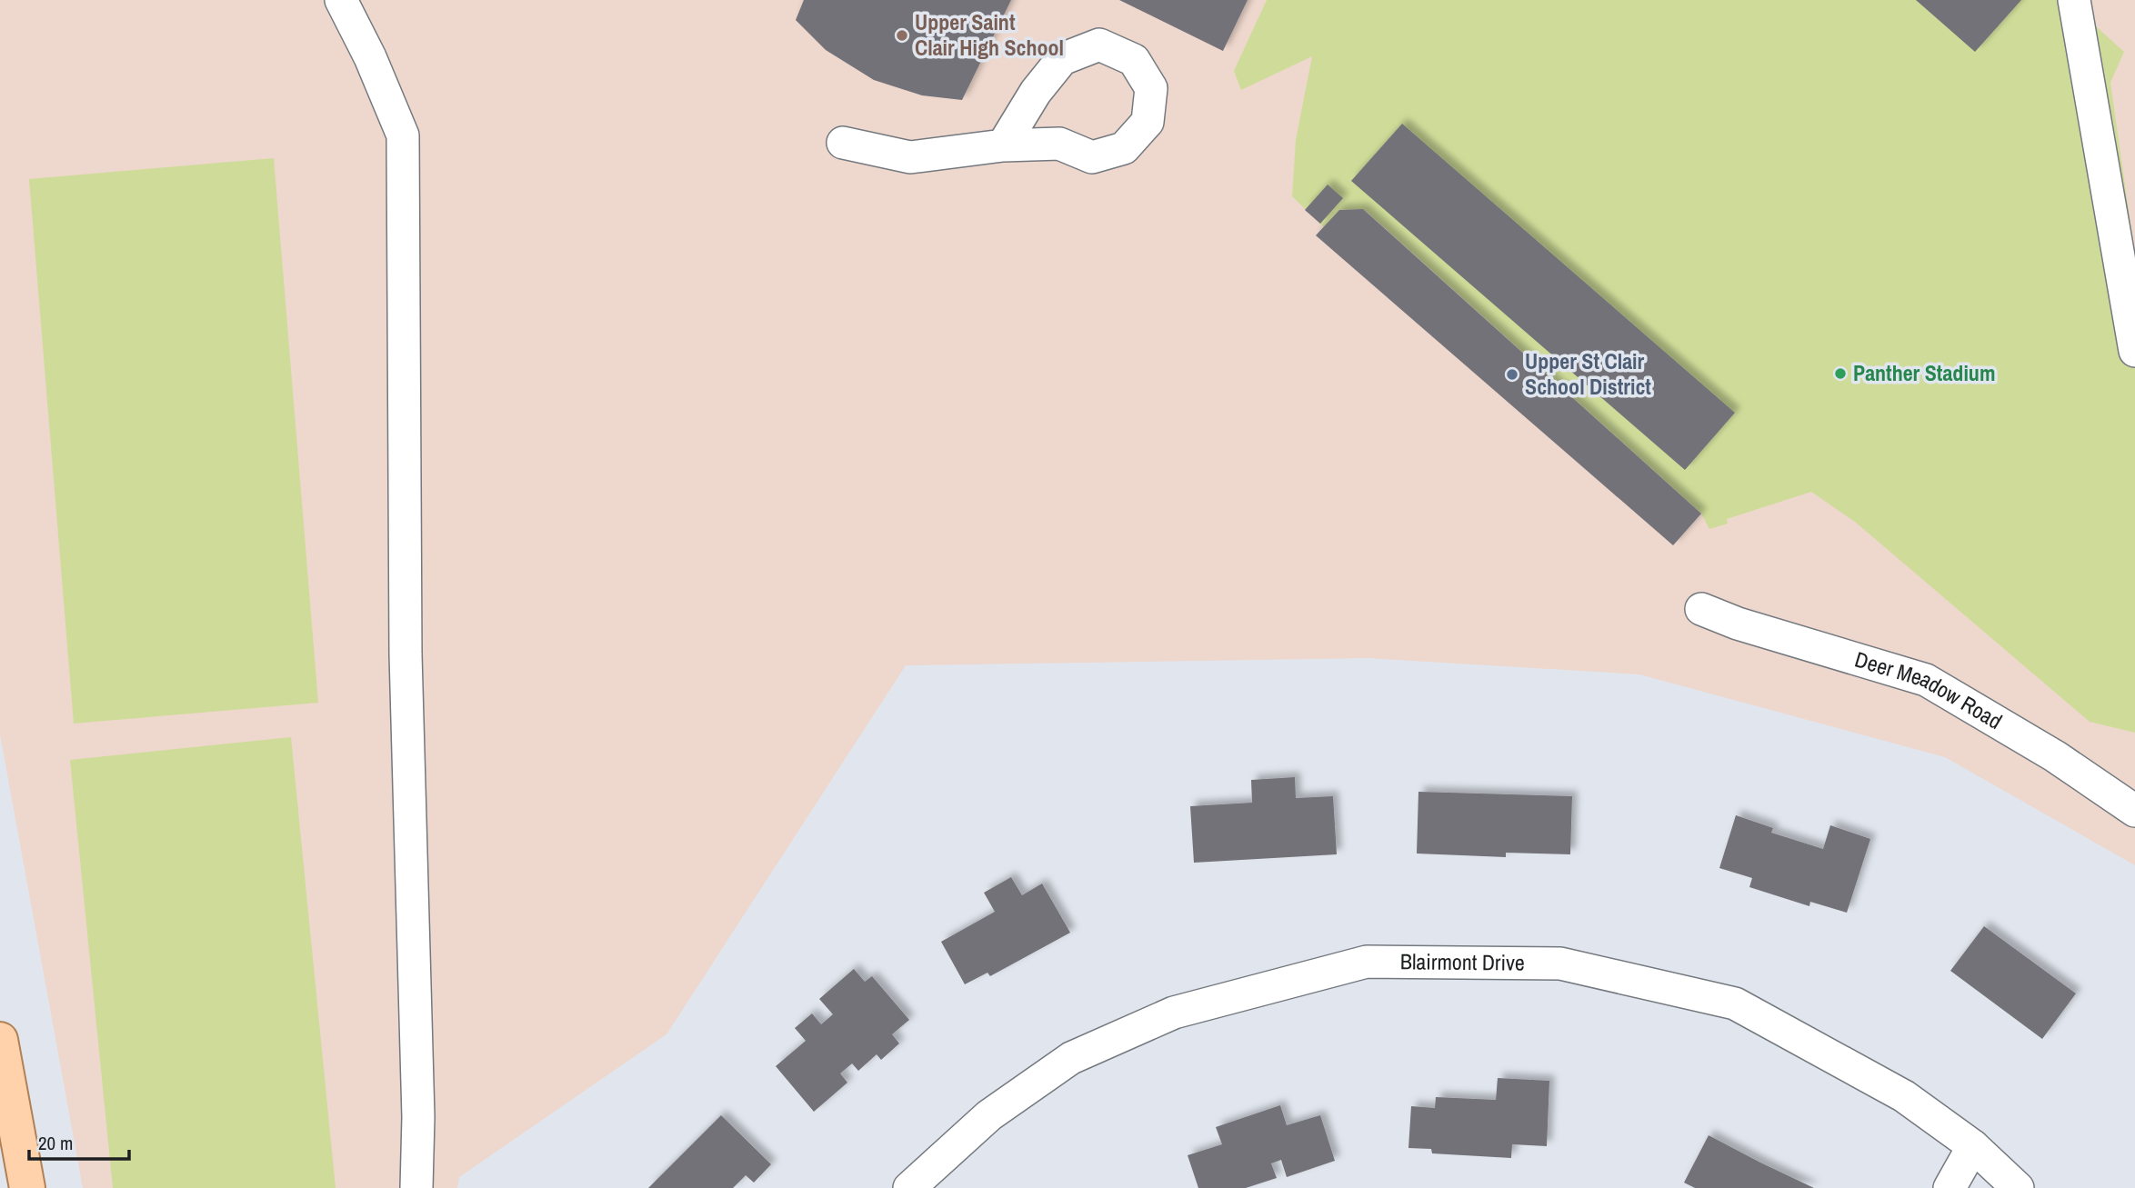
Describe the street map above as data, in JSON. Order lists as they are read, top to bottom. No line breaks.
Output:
{"streets":{"street":["Deer Meadow Road","Blairmont Drive"]},"places":["Upper Saint Clair High School","Panther Stadium","Upper St Clair School District"],"scale_bar":"20 m"}
